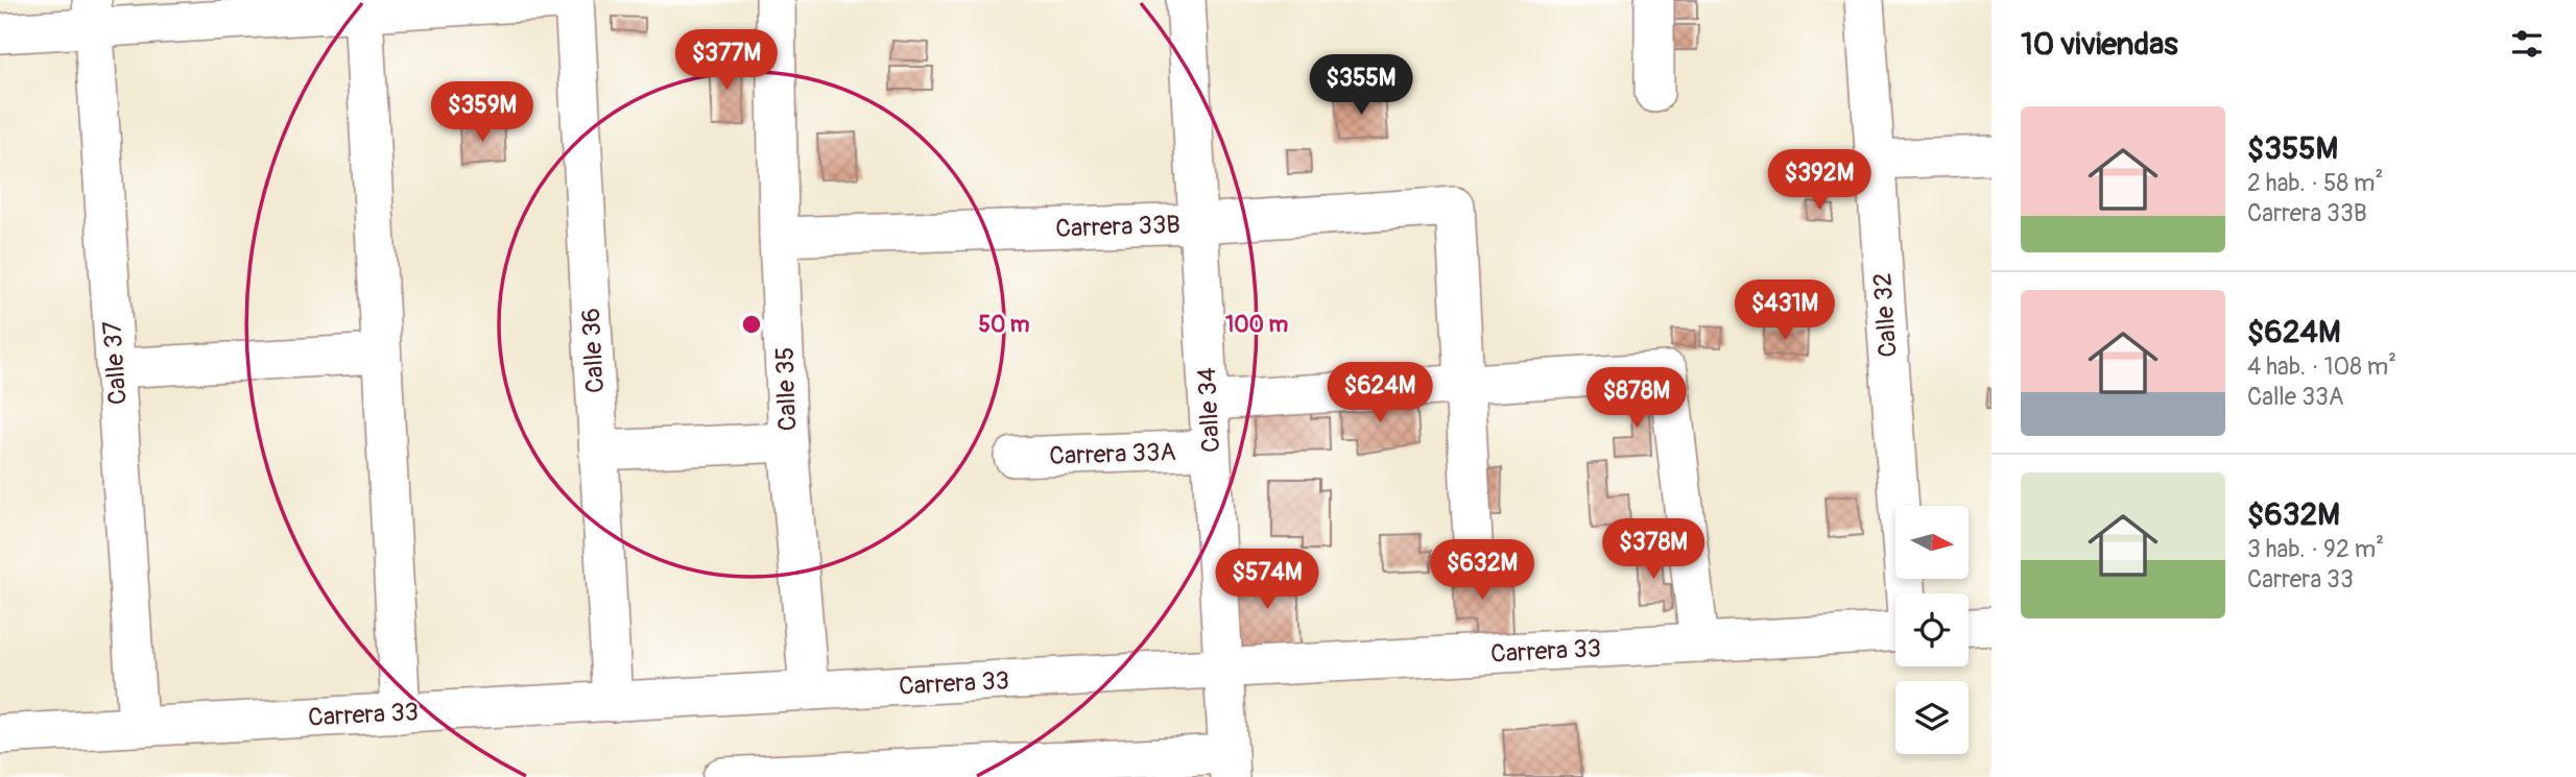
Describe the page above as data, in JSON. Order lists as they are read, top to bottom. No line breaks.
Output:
{"streets":{"street":["Carrera 33B","Calle 32","Calle 36","Calle 37","Calle 35","Calle 34","Carrera 33A","Carrera 33"]},"crossings":[["Carrera 33B","Calle 35"],["Carrera 33B","Calle 34"],["Calle 36","Carrera 33"],["Calle 37","Carrera 33"],["Calle 35","Carrera 33"],["Calle 34","Carrera 33A"],["Calle 34","Carrera 33"]],"north":"right","page":{"heading":"10 viviendas","price":["$377M","$355M","$359M","$392M","$431M","$624M","$878M","$378M","$632M","$574M"],"list":[{"name":"$355M","note":"2 hab. · 58 m² · Carrera 33B"},{"name":"$624M","note":"4 hab. · 108 m² · Calle 33A"},{"name":"$632M","note":"3 hab. · 92 m² · Carrera 33"}]},"rings":["50 m","100 m"]}
